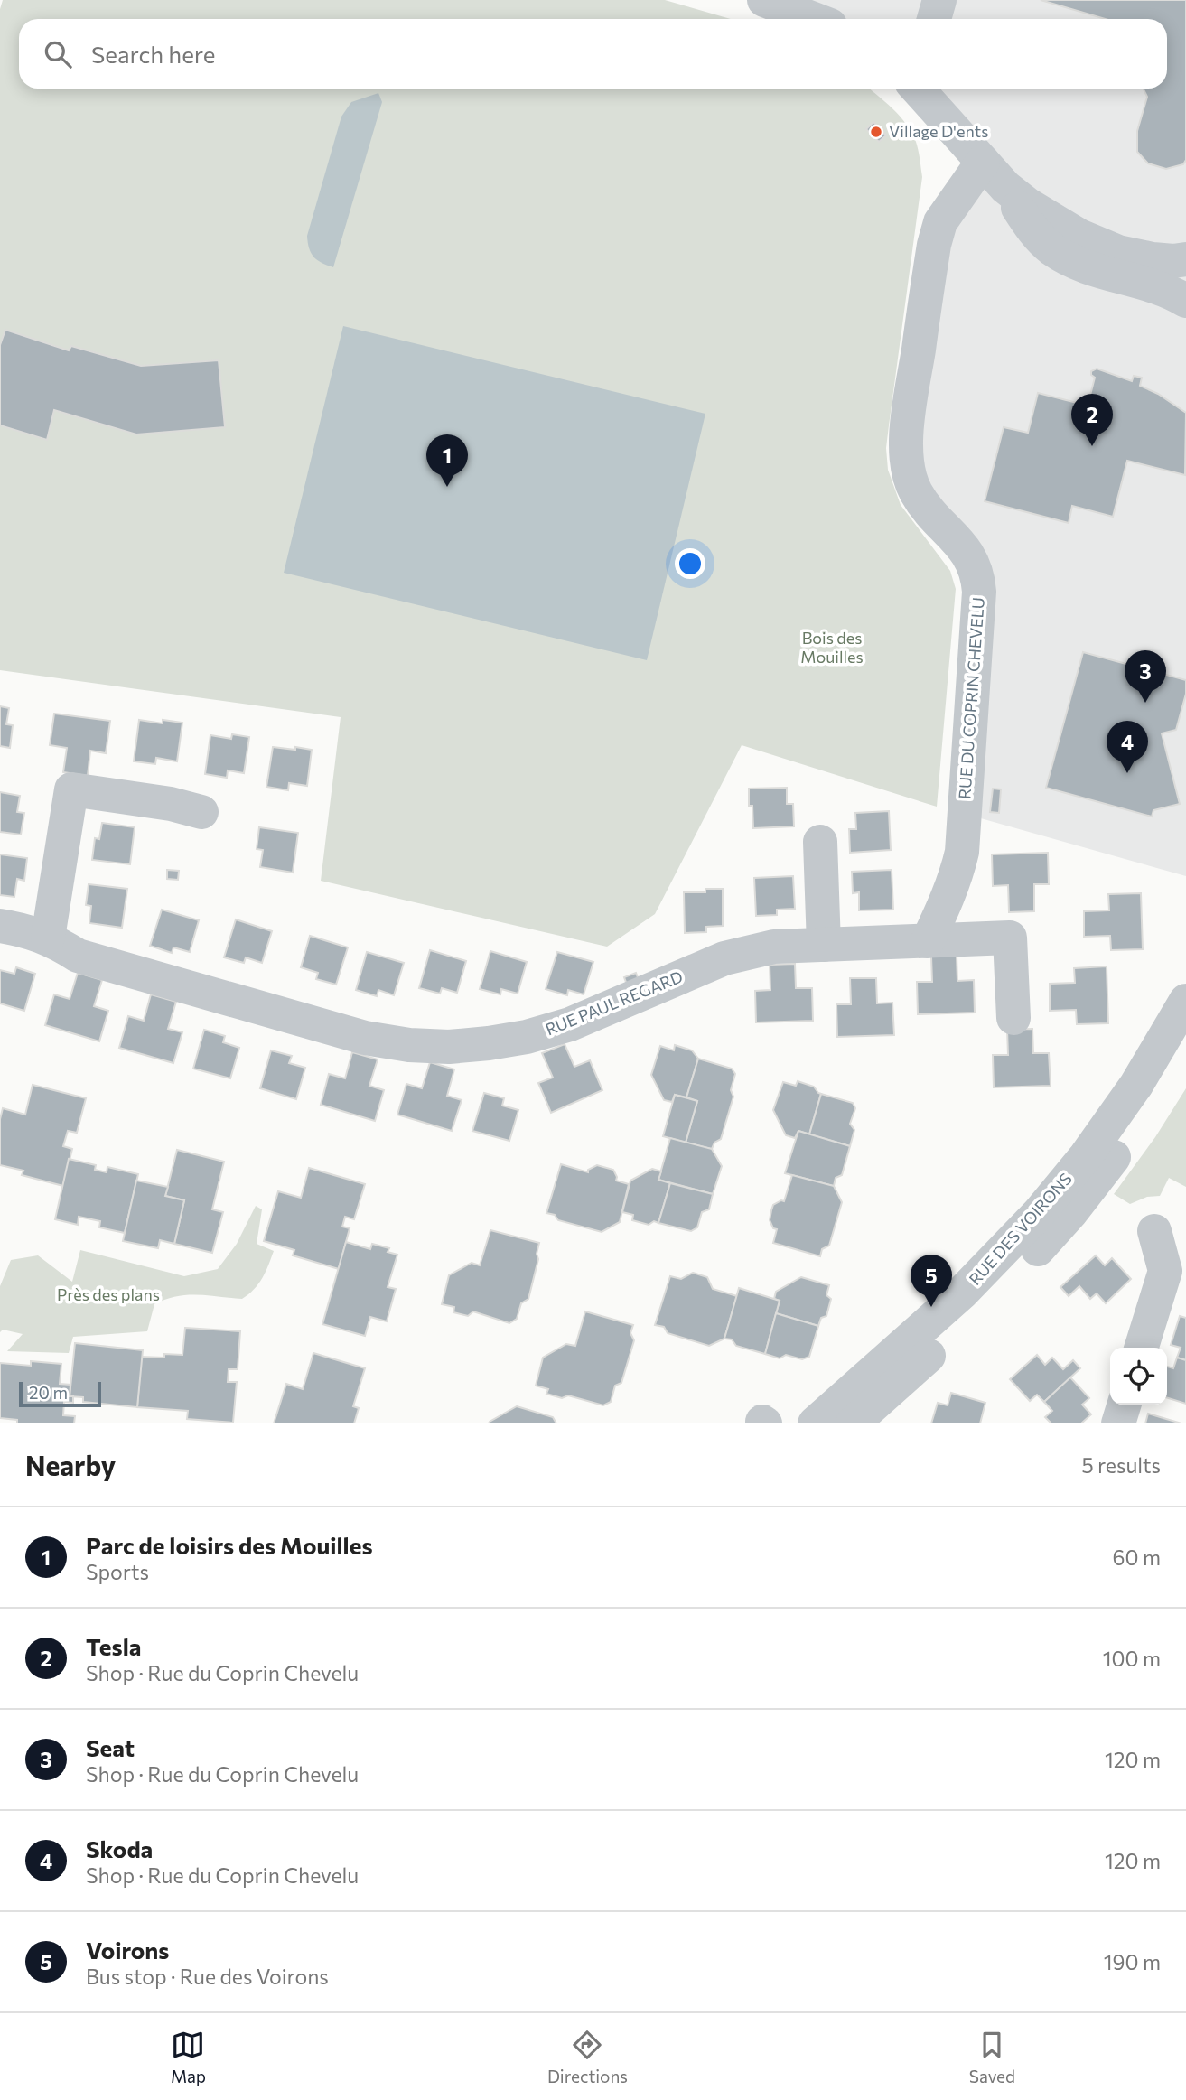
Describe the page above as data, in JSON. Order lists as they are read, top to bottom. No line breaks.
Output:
{"streets":{"street":["RUE DU COPRIN CHEVELU","RUE PAUL REGARD","RUE DES VOIRONS"]},"crossings":[["RUE DU COPRIN CHEVELU","RUE PAUL REGARD"]],"parks":["Bois des Mouilles","Près des plans"],"places":["Village D'ents"],"scale_bar":"20 m","page":{"search":"Search here","pins":["2","1","3","4","5"],"scale":"20 m","heading":["Nearby","5 results"],"list":[{"mark":"1","name":"Parc de loisirs des Mouilles","note":"Sports","value":"60 m"},{"mark":"2","name":"Tesla","note":"Shop · Rue du Coprin Chevelu","value":"100 m"},{"mark":"3","name":"Seat","note":"Shop · Rue du Coprin Chevelu","value":"120 m"},{"mark":"4","name":"Skoda","note":"Shop · Rue du Coprin Chevelu","value":"120 m"},{"mark":"5","name":"Voirons","note":"Bus stop · Rue des Voirons","value":"190 m"}],"nav":["Map","Directions","Saved"]}}
